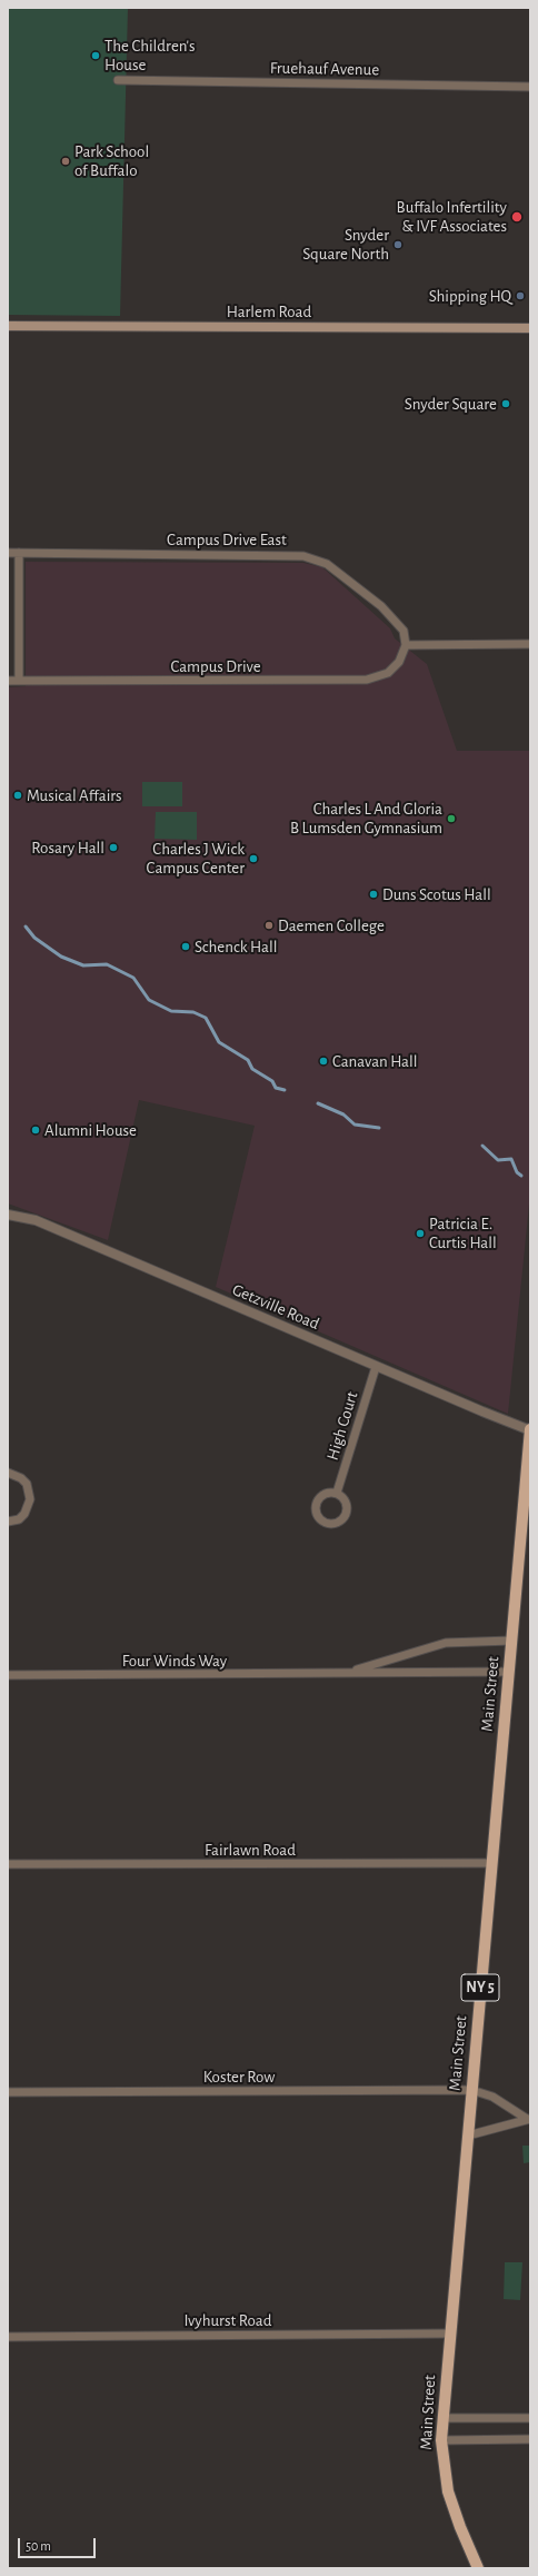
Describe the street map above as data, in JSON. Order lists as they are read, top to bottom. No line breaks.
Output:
{"streets":{"main road":["Harlem Road","Main Street","NY 5"],"street":["Fruehauf Avenue","Campus Drive East","Campus Drive","Getzville Road","High Court","Four Winds Way","Fairlawn Road","Koster Row","Ivyhurst Road"]},"crossings":[["Campus Drive East","Campus Drive"],["Getzville Road","High Court"],["Getzville Road","Main Street"],["Four Winds Way","Main Street"],["Main Street","Fairlawn Road"],["Main Street","Koster Row"],["Main Street","Ivyhurst Road"]],"places":["The Children's House","Park School of Buffalo","Buffalo Infertility & IVF Associates","Snyder Square North","Shipping HQ","Snyder Square","Musical Affairs","Charles L And Gloria B Lumsden Gymnasium","Rosary Hall","Charles J Wick Campus Center","Duns Scotus Hall","Daemen College","Schenck Hall","Canavan Hall","Alumni House","Patricia E. Curtis Hall"],"scale_bar":"50 m"}
